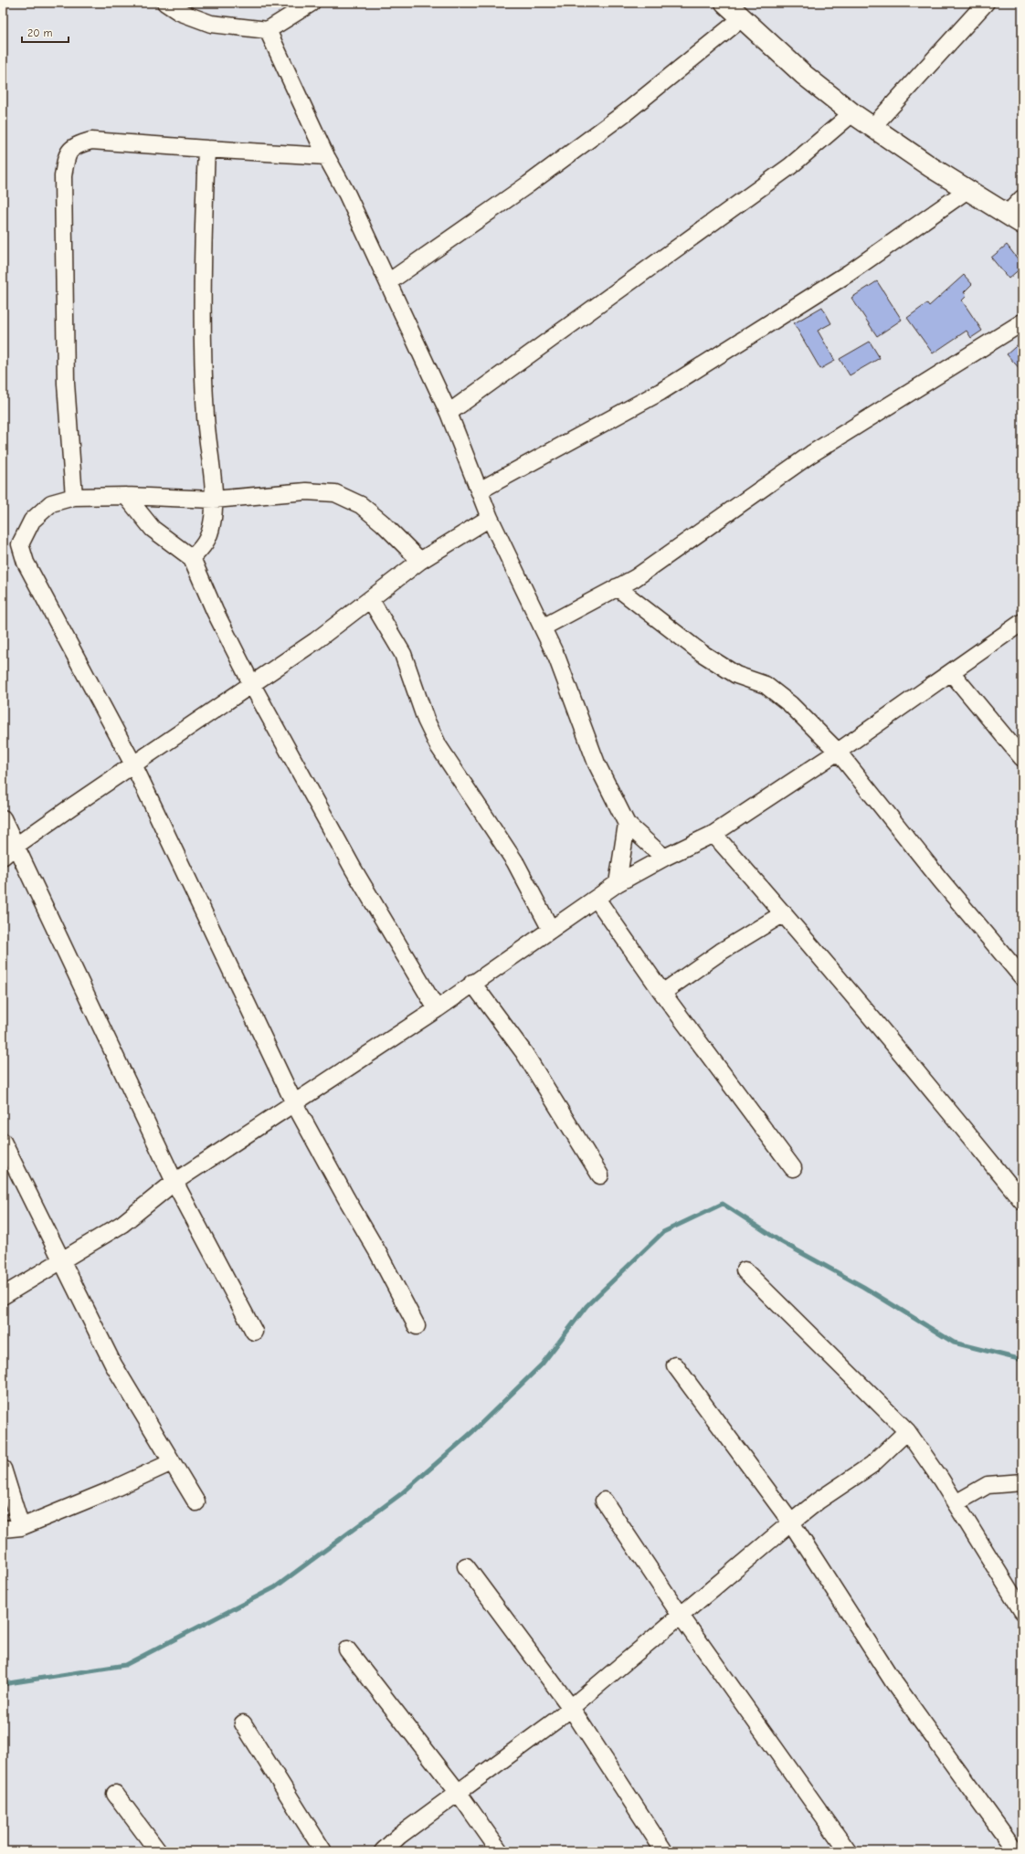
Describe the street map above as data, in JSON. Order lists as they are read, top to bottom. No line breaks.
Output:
{"scale_bar":"20 m"}
